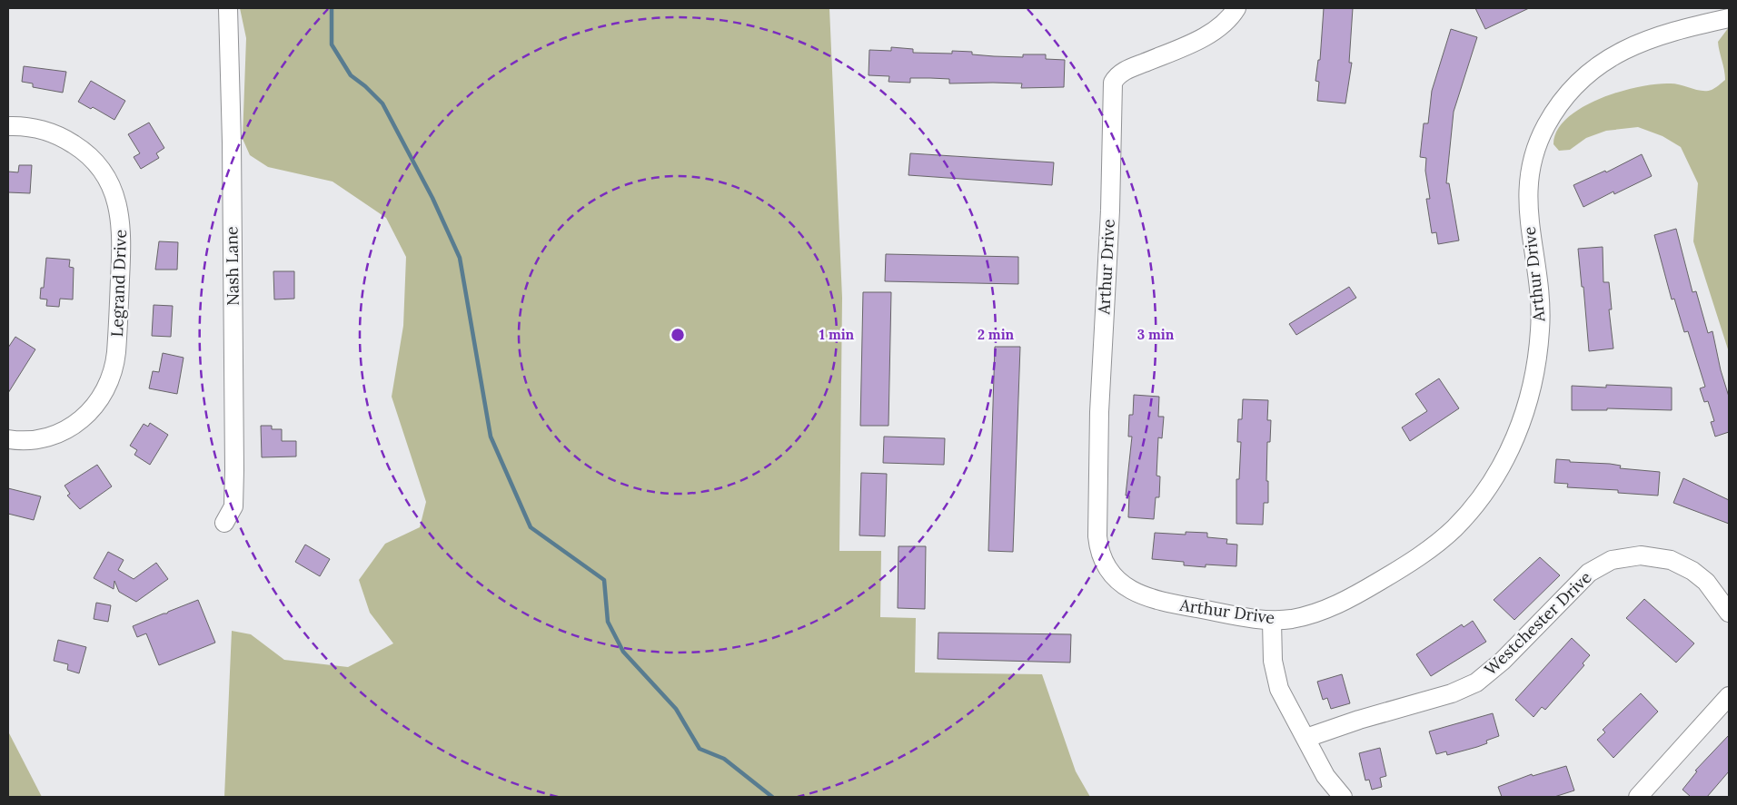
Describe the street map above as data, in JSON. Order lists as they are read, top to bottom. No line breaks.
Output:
{"streets":{"street":["Nash Lane","Arthur Drive","Legrand Drive","Westchester Drive"]},"rings":["1 min","2 min","3 min"]}
